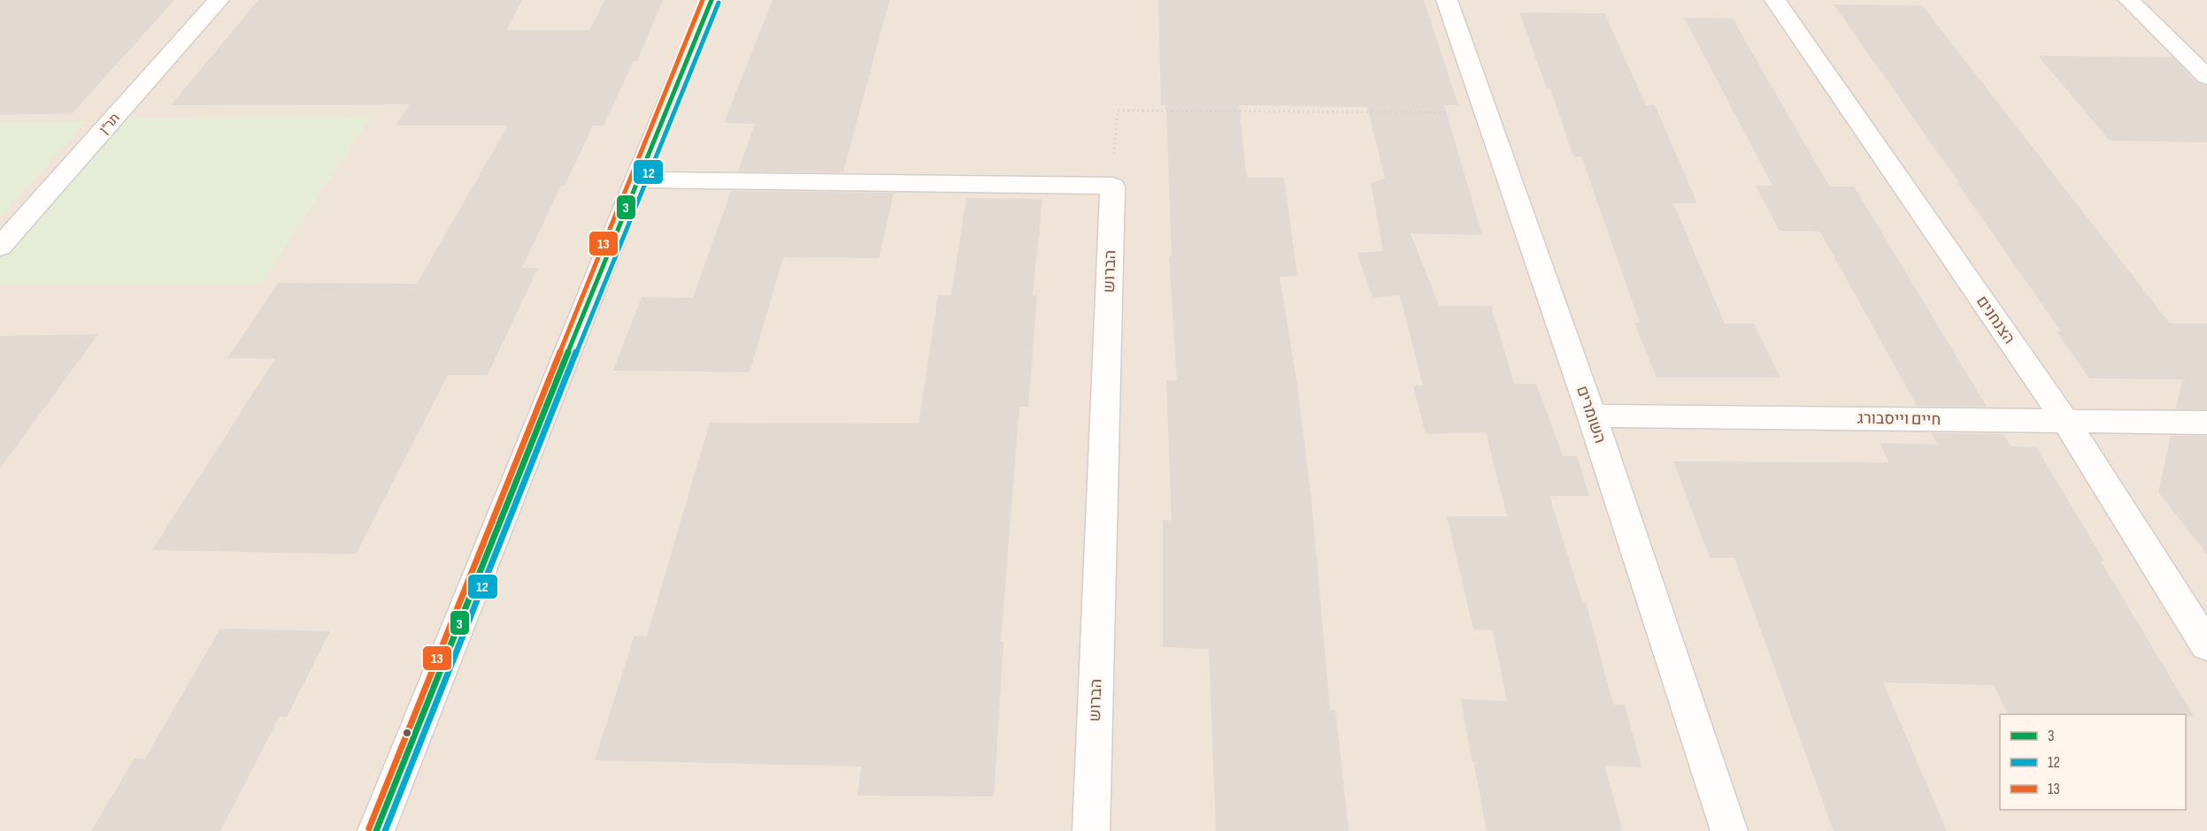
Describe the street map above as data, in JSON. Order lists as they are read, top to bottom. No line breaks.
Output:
{"streets":{"street":["תר\"ן","הברוש","הצנחנים","השומרים","חיים וייסבורג"]},"crossings":[["הצנחנים","חיים וייסבורג"],["השומרים","חיים וייסבורג"]],"lines":["transit line 3","transit line 13","transit line 12"],"legend":["3","12","13"]}
